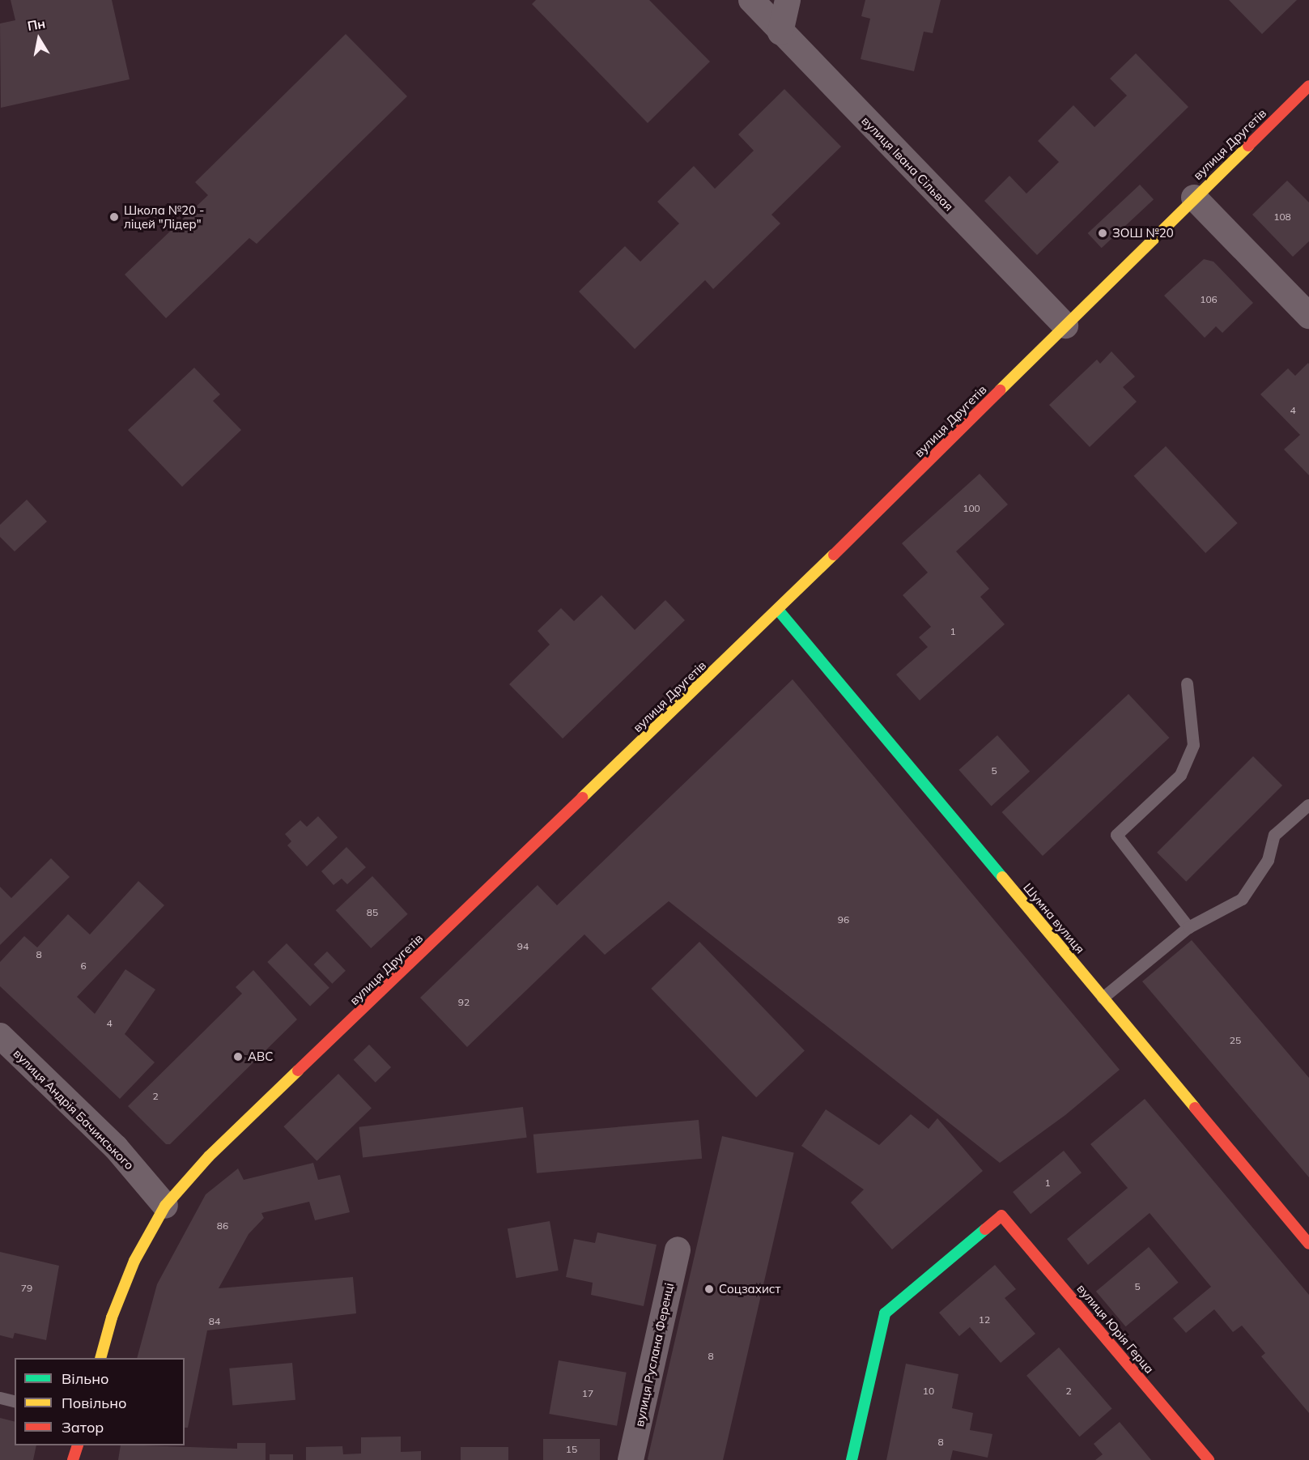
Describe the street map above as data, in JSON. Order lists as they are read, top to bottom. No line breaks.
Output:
{"streets":{"main road":["вулиця Другетів","Шумна вулиця","вулиця Юрія Герца"],"street":["вулиця Івана Сільвая","вулиця Андрія Бачинського","вулиця Руслана Ференці"]},"crossings":[["вулиця Другетів","вулиця Івана Сільвая"],["вулиця Другетів","Шумна вулиця"],["вулиця Другетів","вулиця Андрія Бачинського"]],"places":["Школа №20 - ліцей \"Лідер\"","ЗОШ №20","АВС","Соцзахист"],"house_numbers":["108","106","4","100","1","5","85","96","94","8","6","92","4","25","2","1","86","5","79","12","84","8","10","2","17","8","15"],"legend":["Вільно","Повільно","Затор"],"north":"top"}
